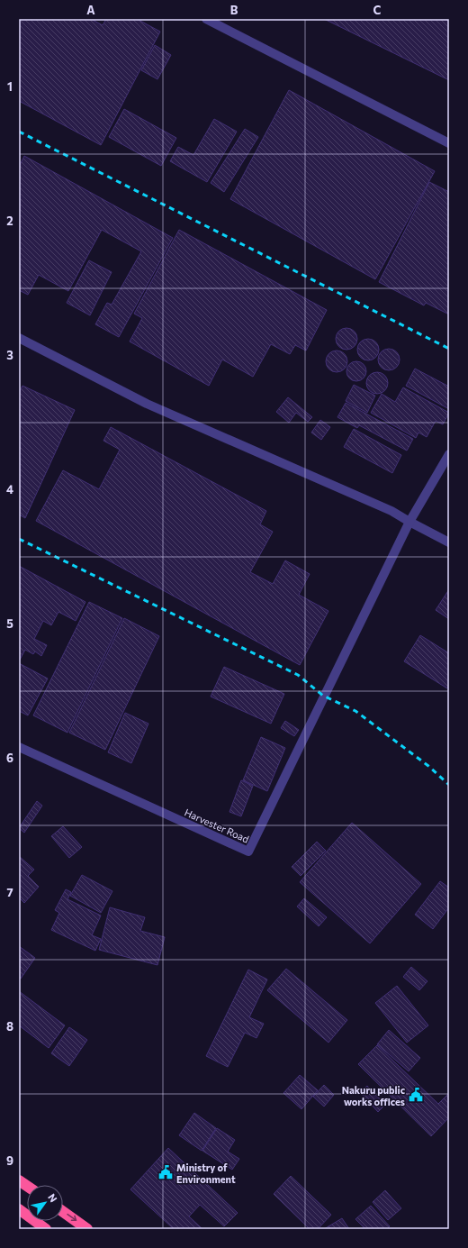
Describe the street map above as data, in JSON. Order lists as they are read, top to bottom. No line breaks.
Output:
{"streets":{"street":["Harvester Road"]},"places":{"public building":["Nakuru public works offices","Ministry of Environment"]},"north":"top right","grid":{"columns":["A","B","C"],"rows":["1","2","3","4","5","6","7","8","9"]}}
